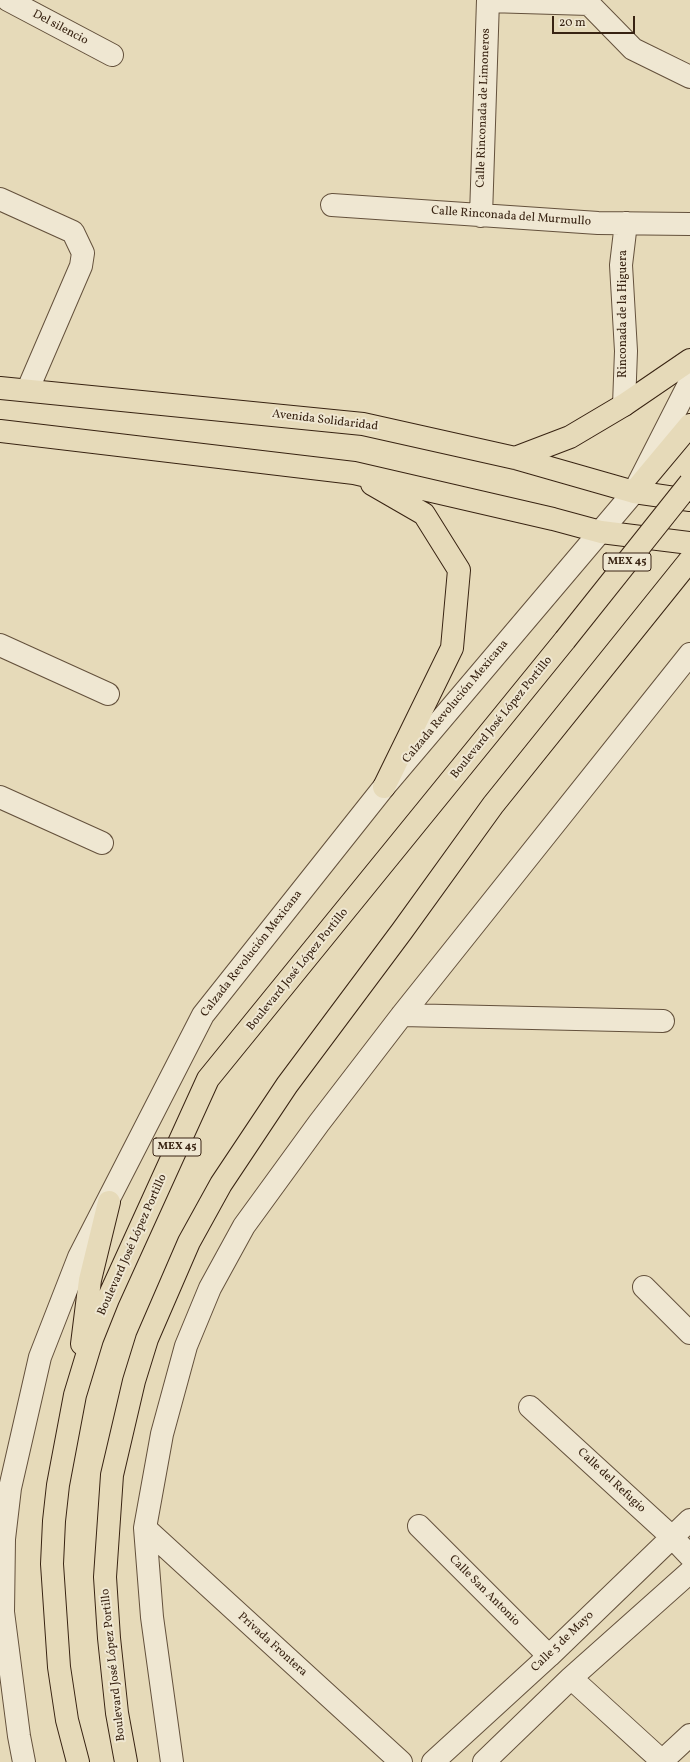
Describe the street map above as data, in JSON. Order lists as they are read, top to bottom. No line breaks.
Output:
{"streets":{"main road":["Avenida Solidaridad","MEX 45","Boulevard José López Portillo"],"street":["Del silencio","Calle Rinconada de Limoneros","Calle Rinconada del Murmullo","Rinconada de la Higuera","Calzada Revolución Mexicana","Calle del Refugio","Calle San Antonio","Calle 5 de Mayo","Privada Frontera"]},"crossings":[["Calle Rinconada de Limoneros","Calle Rinconada del Murmullo"],["Calle Rinconada del Murmullo","Rinconada de la Higuera"],["Avenida Solidaridad","Calzada Revolución Mexicana"],["Calle del Refugio","Calle 5 de Mayo"],["Calle San Antonio","Calle 5 de Mayo"]],"scale_bar":"20 m"}
